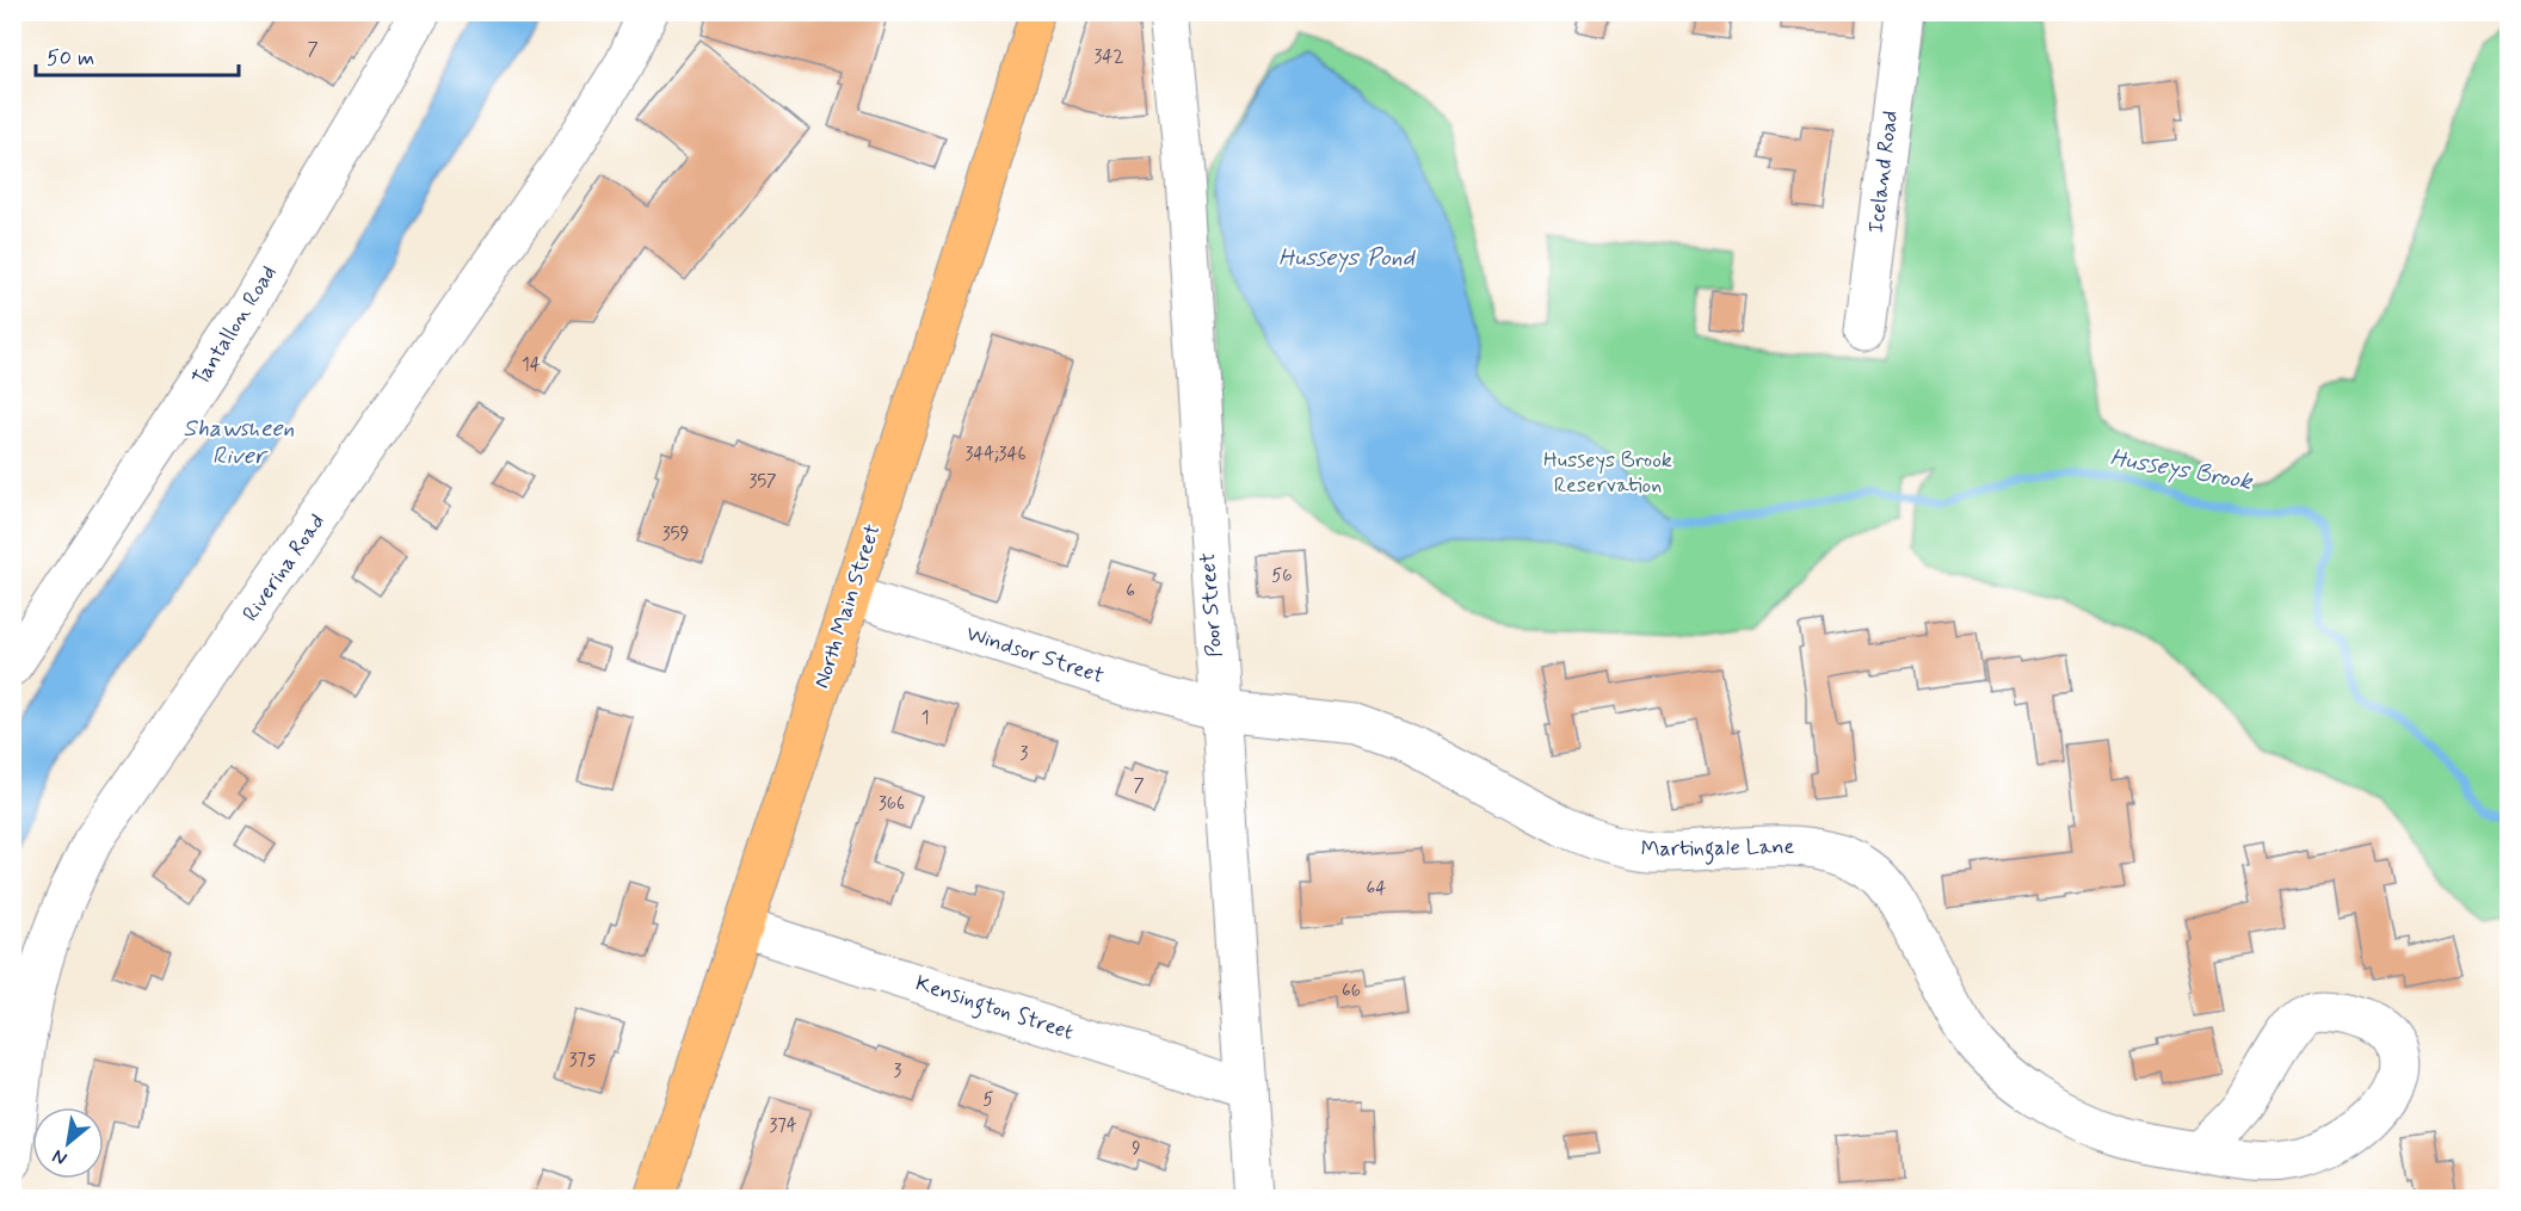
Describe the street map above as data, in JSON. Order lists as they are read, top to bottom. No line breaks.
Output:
{"streets":{"main road":["North Main Street"],"street":["Iceland Road","Tantallon Road","Riverina Road","Poor Street","Windsor Street","Martingale Lane","Kensington Street"]},"crossings":[["Poor Street","Windsor Street"],["Poor Street","Martingale Lane"],["Poor Street","Kensington Street"],["North Main Street","Windsor Street"],["North Main Street","Kensington Street"],["Windsor Street","Martingale Lane"]],"water":["Husseys Pond","Shawsheen River","Husseys Brook"],"parks":["Husseys Brook Reservation"],"house_numbers":["7","342","14","344;346","357","359","56","6","1","3","7","366","64","66","375","3","5","374","9"],"scale_bar":"50 m","north":"bottom left"}
